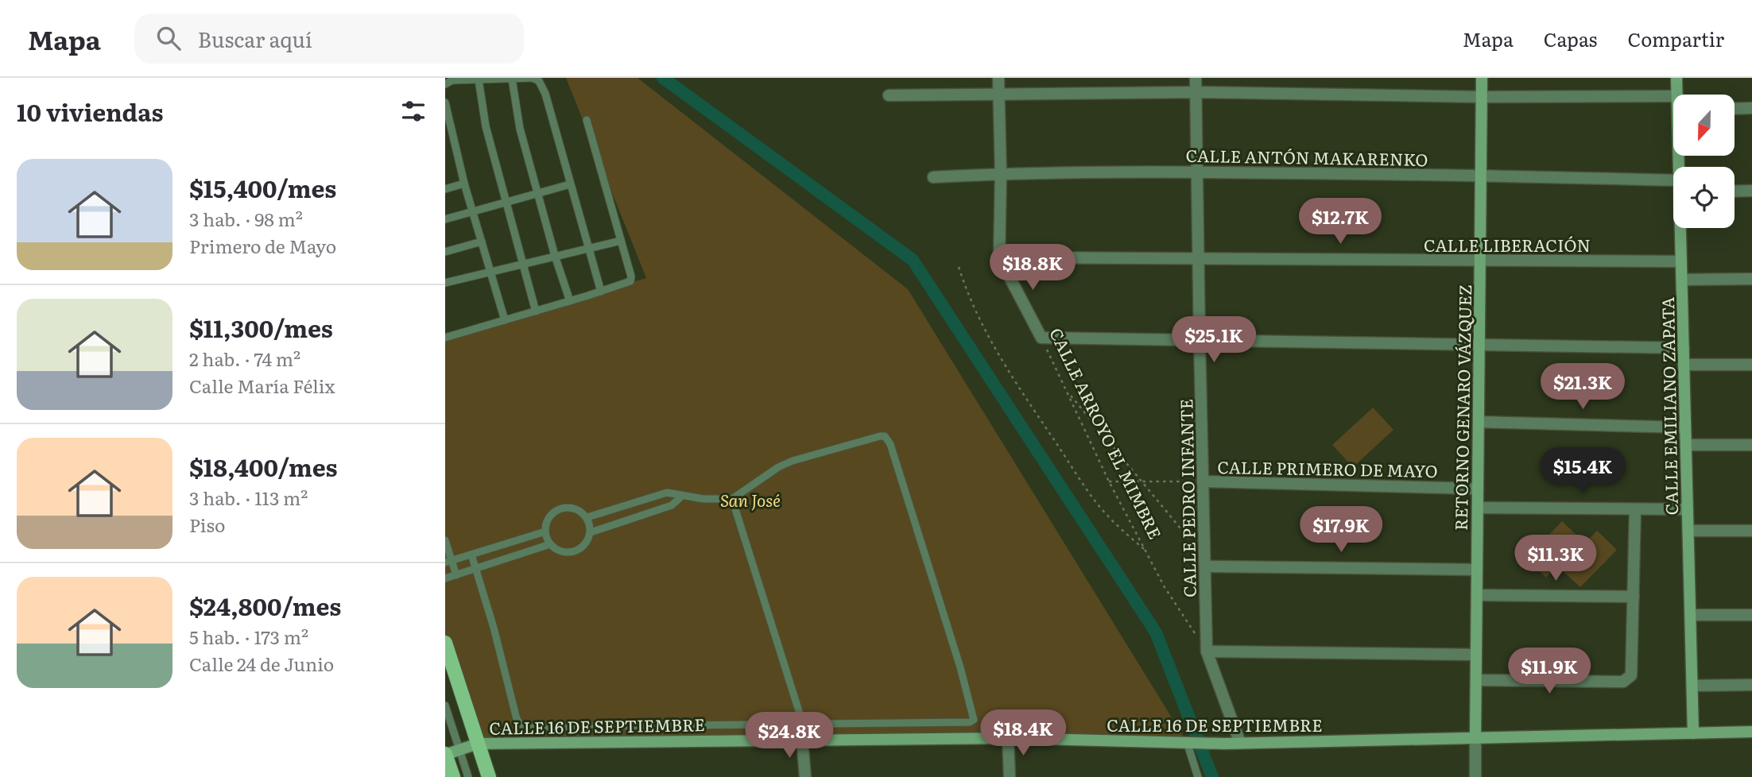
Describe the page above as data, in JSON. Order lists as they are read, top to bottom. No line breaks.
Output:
{"streets":{"street":["CALLE ANTÓN MAKARENKO","CALLE LIBERACIÓN","CALLE EMILIANO ZAPATA","RETORNO GENARO VÁZQUEZ","CALLE ARROYO EL MIMBRE","CALLE PRIMERO DE MAYO","CALLE PEDRO INFANTE","CALLE 16 DE SEPTIEMBRE"]},"crossings":[["CALLE ANTÓN MAKARENKO","RETORNO GENARO VÁZQUEZ"],["CALLE ANTÓN MAKARENKO","CALLE PEDRO INFANTE"],["CALLE LIBERACIÓN","CALLE EMILIANO ZAPATA"],["CALLE LIBERACIÓN","RETORNO GENARO VÁZQUEZ"],["CALLE LIBERACIÓN","CALLE ARROYO EL MIMBRE"],["CALLE LIBERACIÓN","CALLE PEDRO INFANTE"],["CALLE EMILIANO ZAPATA","CALLE 16 DE SEPTIEMBRE"],["RETORNO GENARO VÁZQUEZ","CALLE PRIMERO DE MAYO"],["RETORNO GENARO VÁZQUEZ","CALLE 16 DE SEPTIEMBRE"],["CALLE ARROYO EL MIMBRE","CALLE PRIMERO DE MAYO"],["CALLE PRIMERO DE MAYO","CALLE PEDRO INFANTE"]],"parks":["San José"],"north":"bottom","page":{"header":"Mapa","search":"Buscar aquí","nav":["Mapa","Capas","Compartir"],"heading":"10 viviendas","list":[{"name":"$15,400/mes","note":"3 hab. · 98 m² · Primero de Mayo"},{"name":"$11,300/mes","note":"2 hab. · 74 m² · Calle María Félix"},{"name":"$18,400/mes","note":"3 hab. · 113 m² · Piso"},{"name":"$24,800/mes","note":"5 hab. · 173 m² · Calle 24 de Junio"}],"price":["$12.7K","$18.8K","$25.1K","$21.3K","$15.4K","$17.9K","$11.3K","$11.9K","$18.4K","$24.8K"]}}
